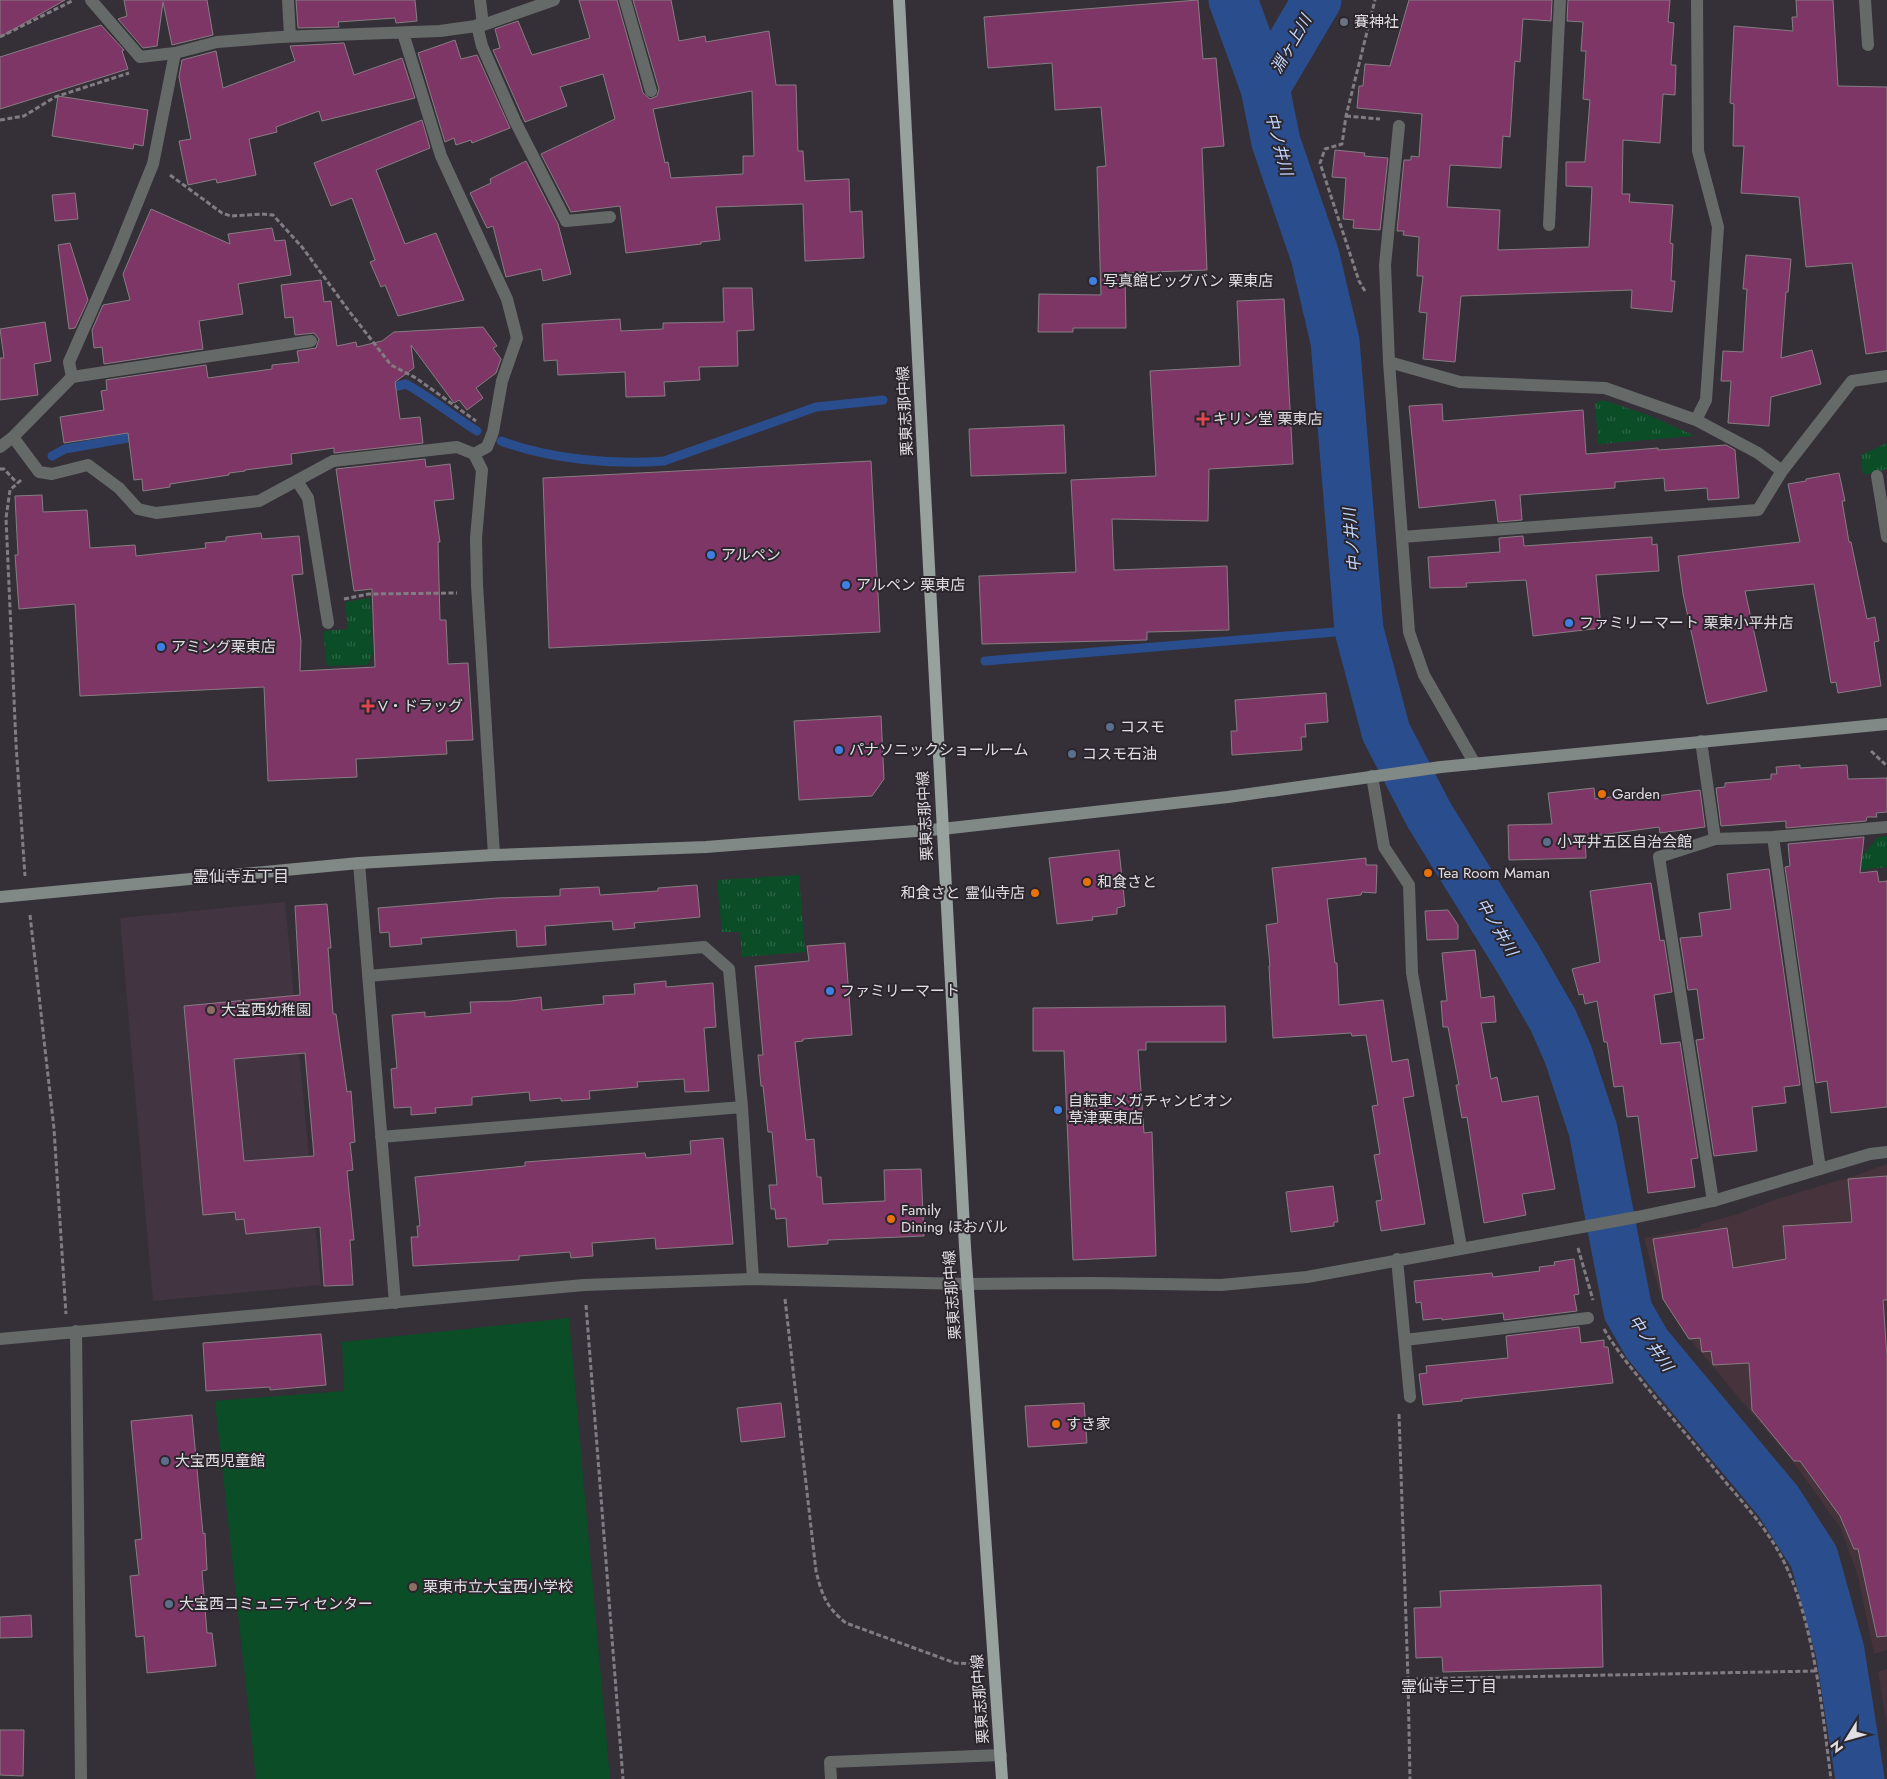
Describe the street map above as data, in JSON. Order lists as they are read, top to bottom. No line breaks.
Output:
{"streets":{"main road":["栗東志那中線"]},"districts":["霊仙寺五丁目","霊仙寺三丁目"],"water":["淵ヶ上川","中ノ井川"],"places":{"other":["賽神社","写真館ビッグバン 栗東店","アルペン","アルペン 栗東店","ファミリーマート 栗東小平井店","アミング栗東店","コスモ","パナソニックショールーム","コスモ石油","Garden","小平井五区自治会館","Tea Room Maman","和食さと","和食さと 霊仙寺店","ファミリーマート","大宝西幼稚園","自転車メガチャンピオン 草津栗東店","Family Dining ほおバル","すき家","大宝西児童館","栗東市立大宝西小学校","大宝西コミュニティセンター"],"health":["キリン堂 栗東店","V・ドラッグ"]},"north":"bottom left"}
